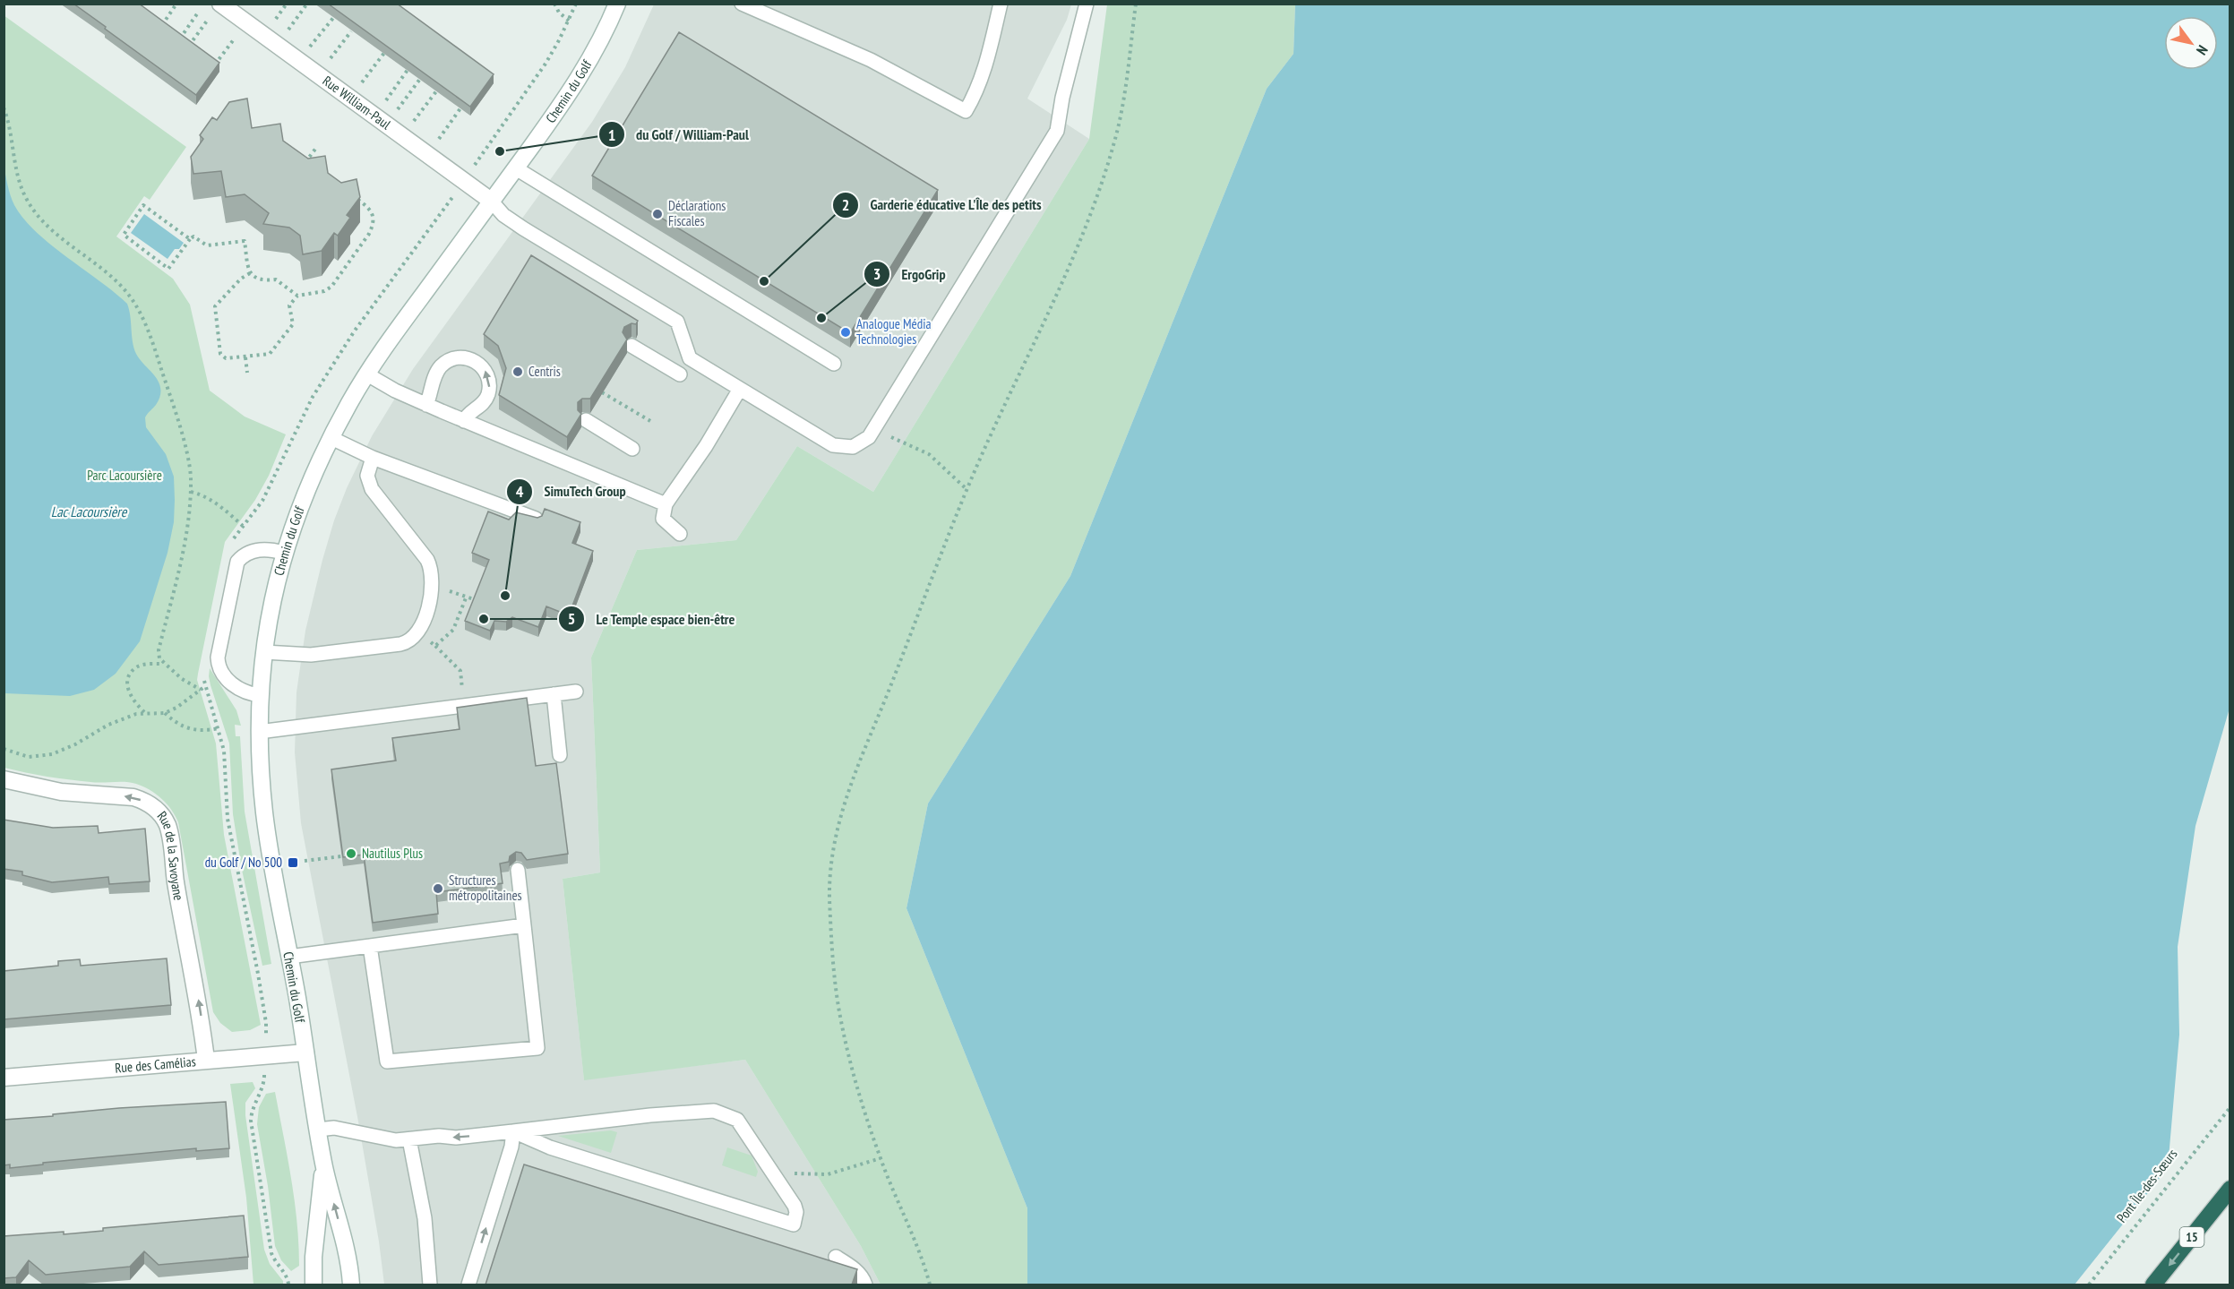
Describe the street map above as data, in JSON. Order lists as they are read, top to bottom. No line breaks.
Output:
{"streets":{"highway":["15"],"street":["Chemin du Golf","Rue William-Paul","Rue de la Savoyane","Rue des Camélias"],"path":["Pont Île-des-Sœurs"]},"crossings":[["Chemin du Golf","Rue William-Paul"],["Chemin du Golf","Rue des Camélias"],["Rue de la Savoyane","Rue des Camélias"]],"one_way":["Rue de la Savoyane"],"water":["Lac Lacoursière"],"parks":["Parc Lacoursière"],"places":{"other":["du Golf / William-Paul","Déclarations Fiscales","Garderie éducative L'Île des petits","ErgoGrip","Analogue Média Technologies","Centris","SimuTech Group","Le Temple espace bien-être","Nautilus Plus","Structures métropolitaines"],"transit":["du Golf / No 500"]},"north":"bottom right"}
